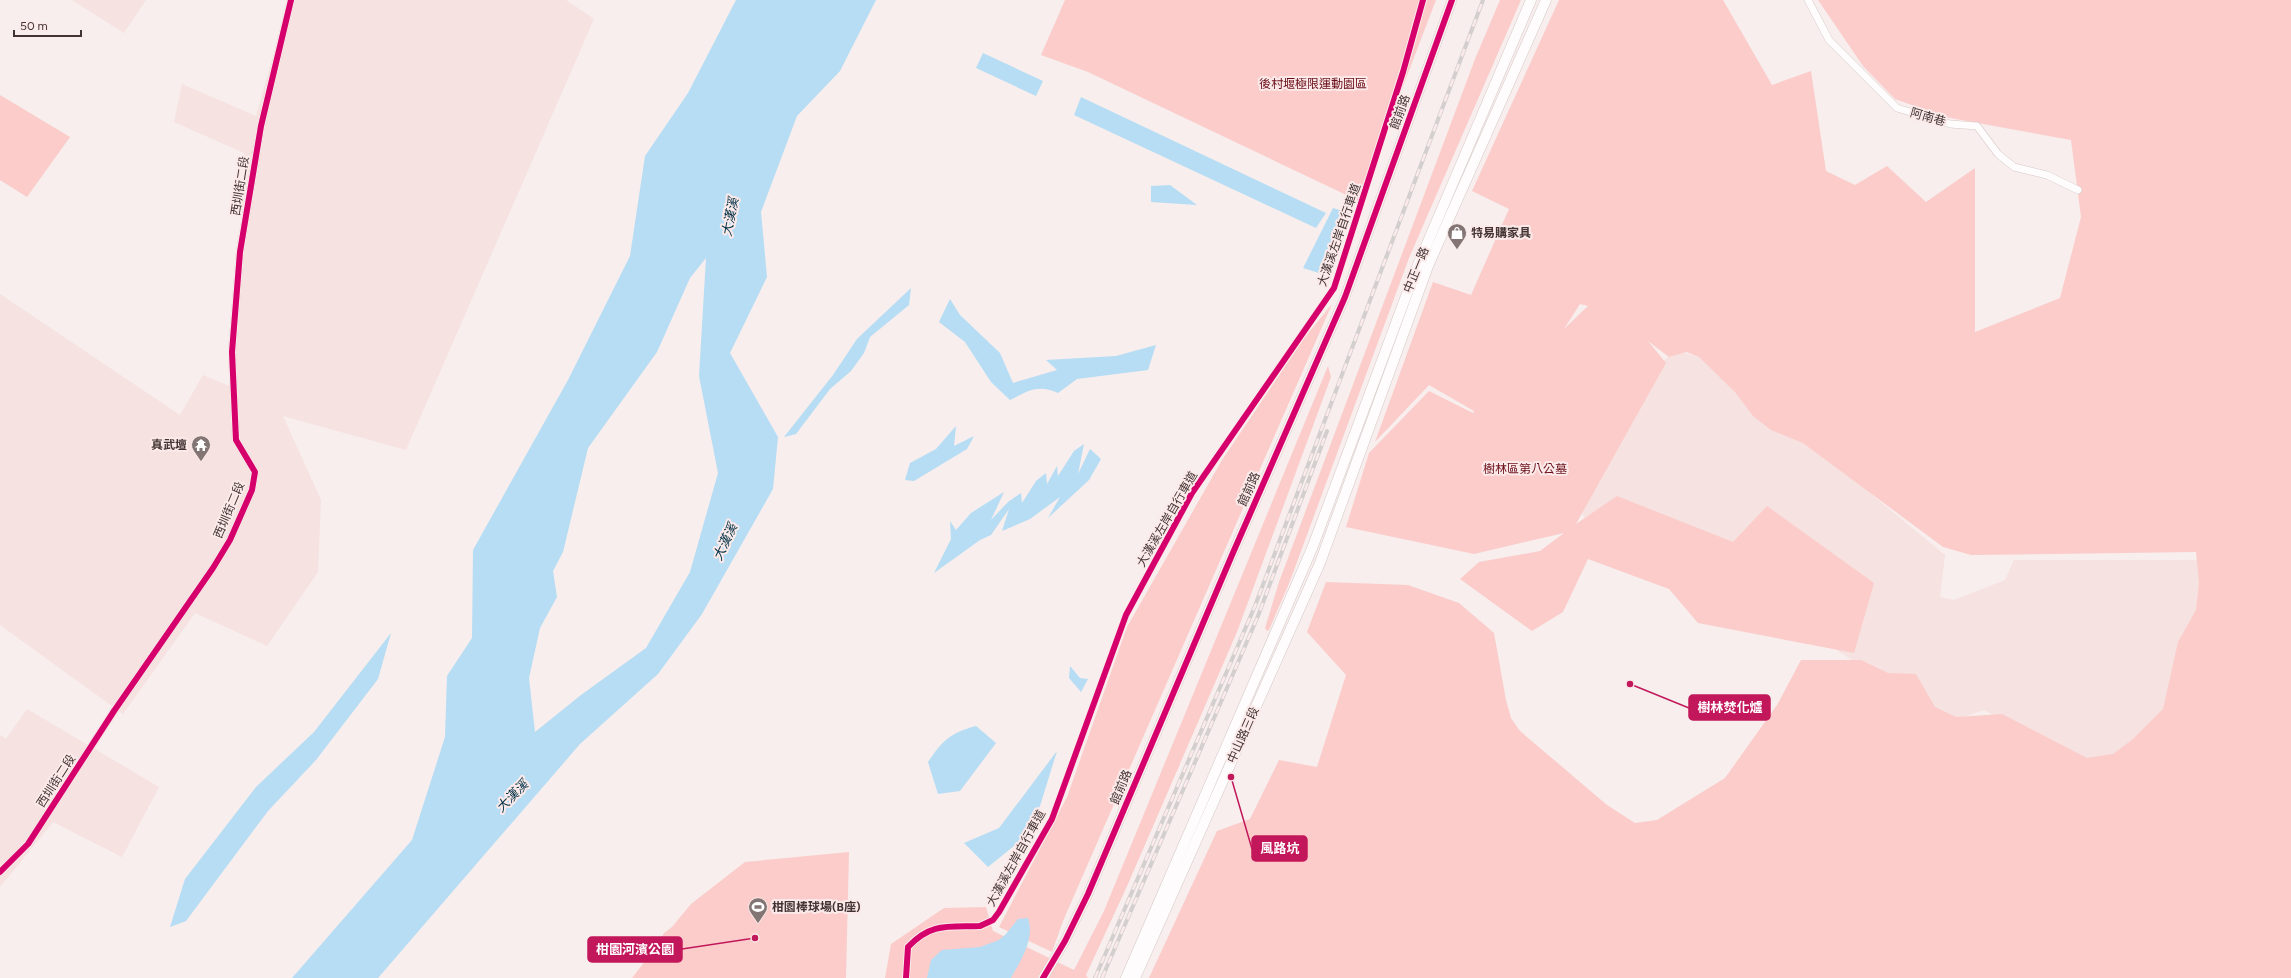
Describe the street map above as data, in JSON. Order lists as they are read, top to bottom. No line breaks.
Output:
{"streets":{"main road":["中正一路","中山路三段"],"street":["館前路","阿南巷","西圳街二段"],"cycle path":["大漢溪左岸自行車道"]},"crossings":[["中正一路","中山路三段"]],"water":["大漢溪"],"parks":["後村堰極限運動園區","樹林區第八公墓"],"places":{"shop":["特易購家具"],"temple":["真武壇"],"other":["樹林焚化爐","風路坑","柑園河濱公園"],"sports":["柑園棒球場(B座)"]},"scale_bar":"50 m"}
